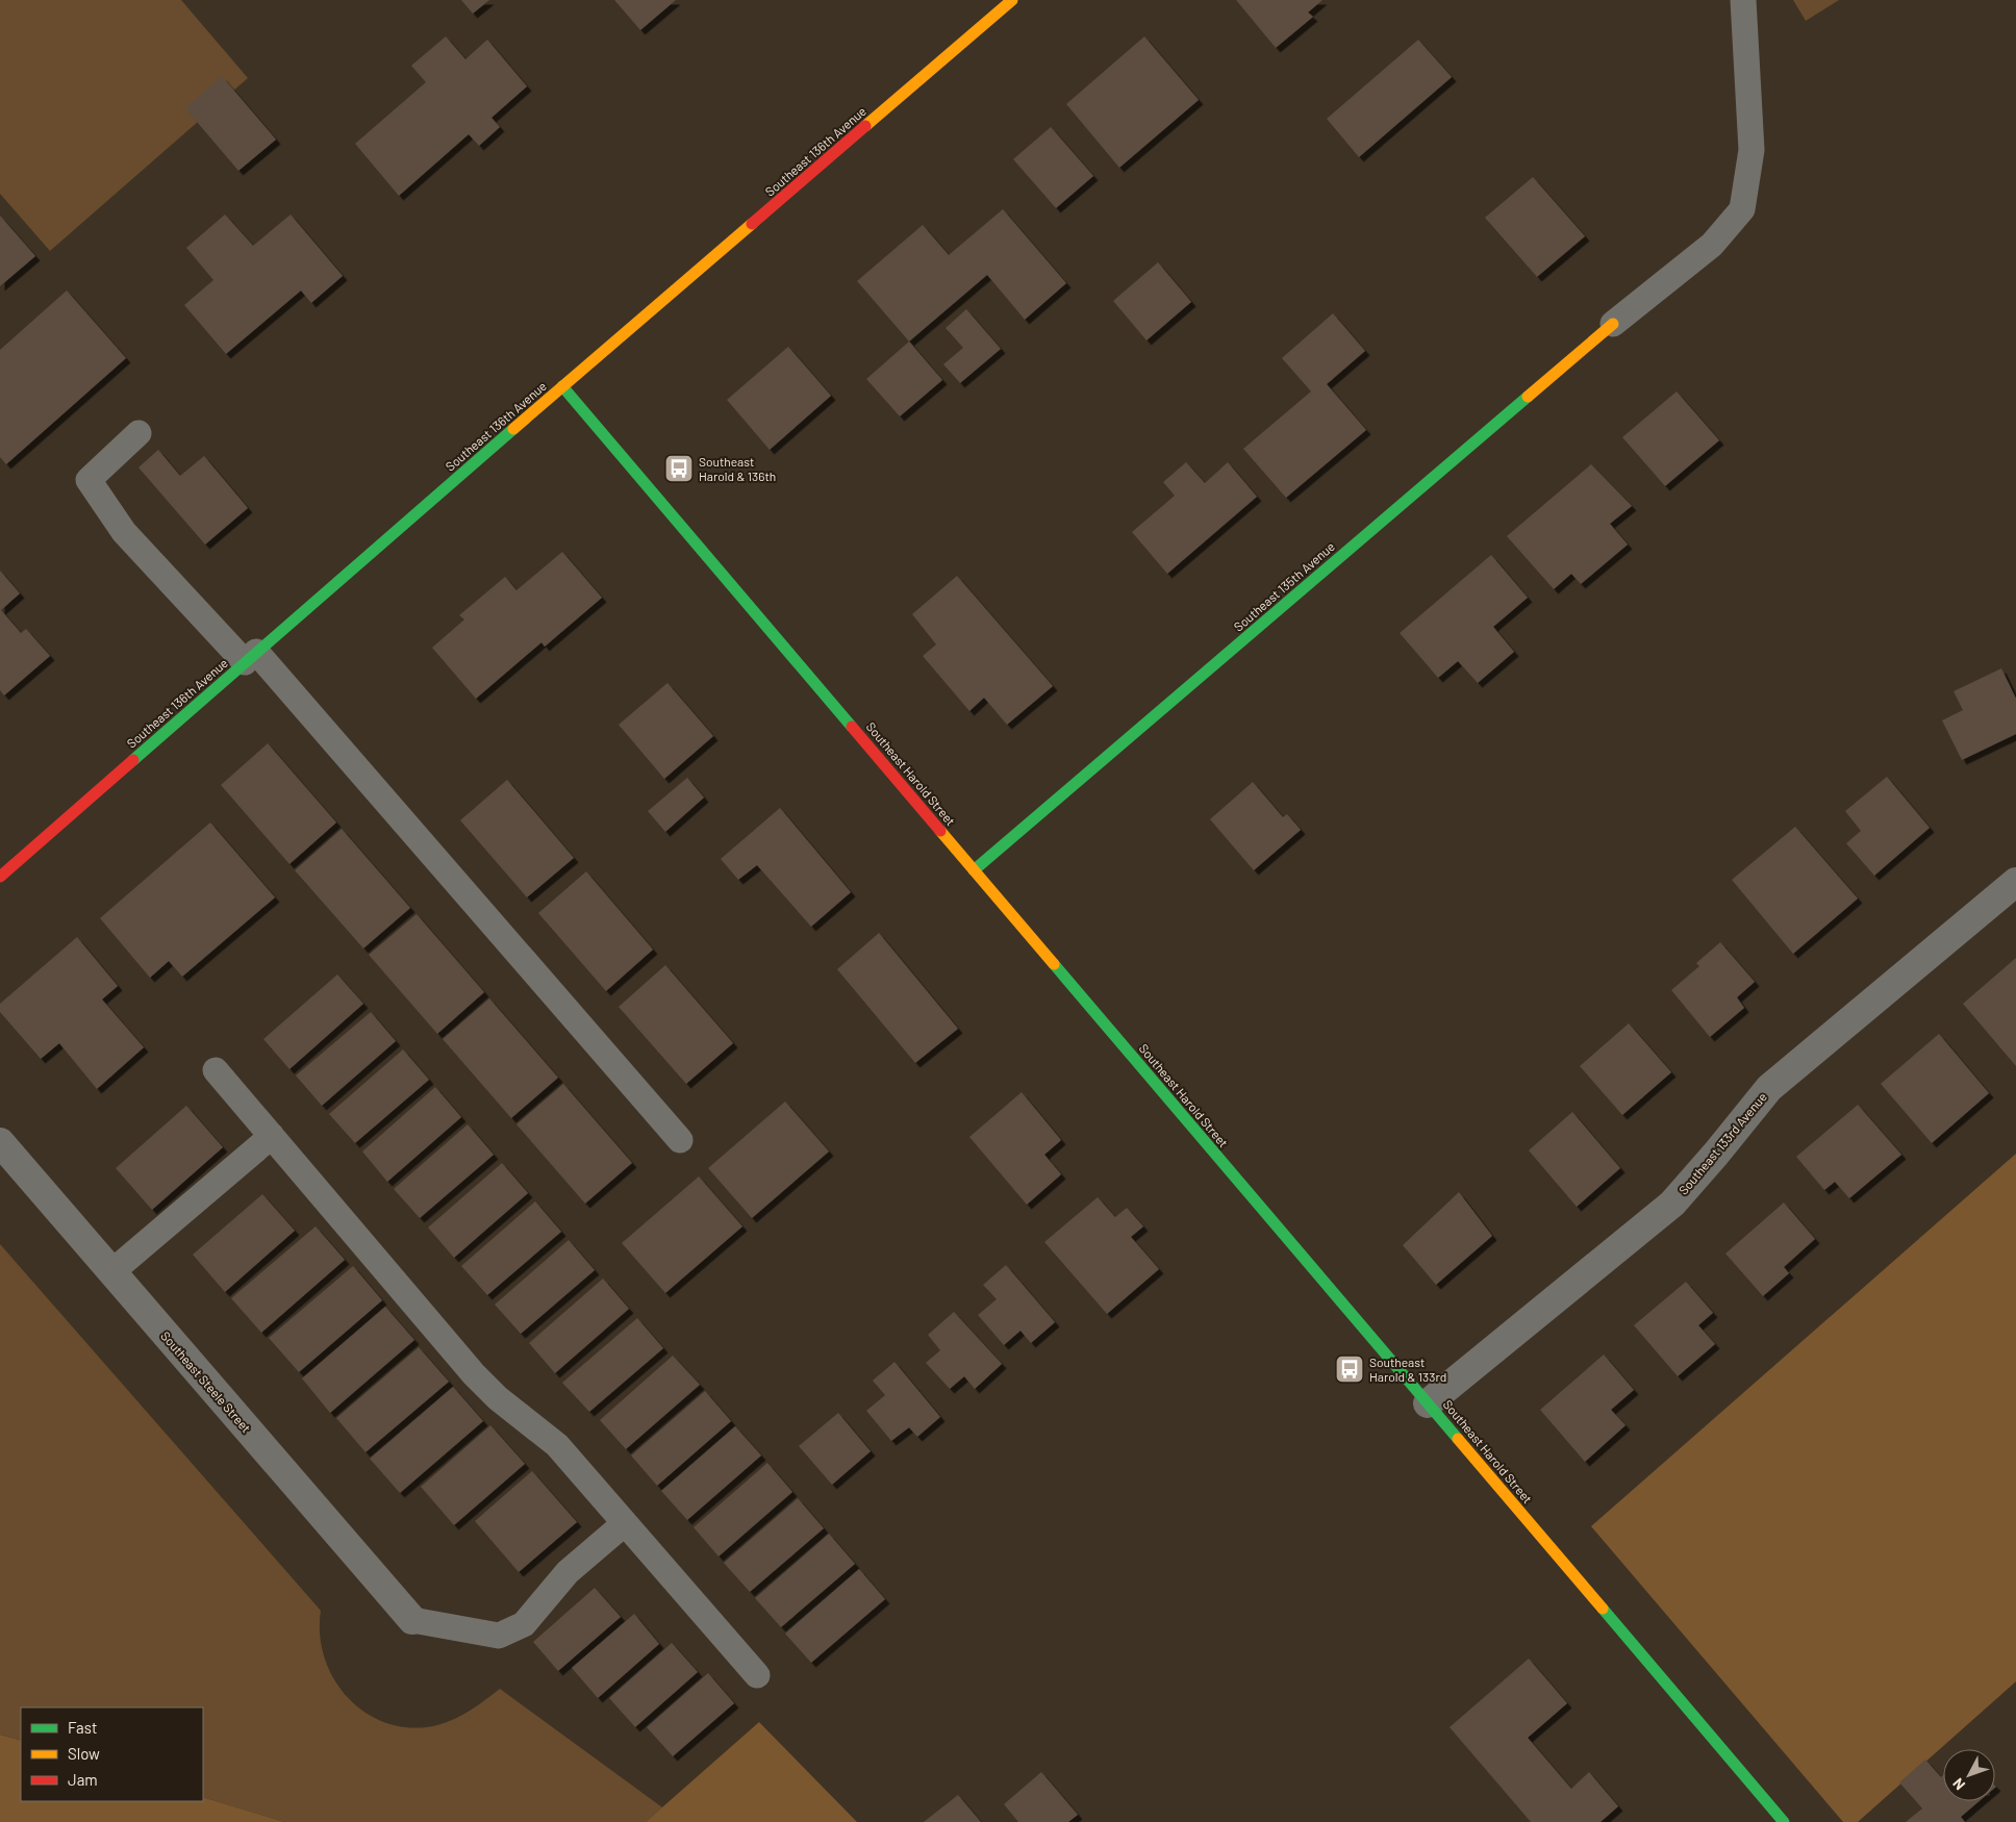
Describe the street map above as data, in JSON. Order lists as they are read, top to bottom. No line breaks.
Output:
{"streets":{"street":["Southeast 136th Avenue","Southeast 135th Avenue","Southeast Harold Street","Southeast 133rd Avenue","Southeast Steele Street"]},"crossings":[["Southeast 136th Avenue","Southeast Harold Street"],["Southeast 135th Avenue","Southeast Harold Street"],["Southeast Harold Street","Southeast 133rd Avenue"]],"places":{"bus stop":["Southeast Harold & 136th","Southeast Harold & 133rd"]},"legend":["Fast","Slow","Jam"],"north":"bottom left"}
